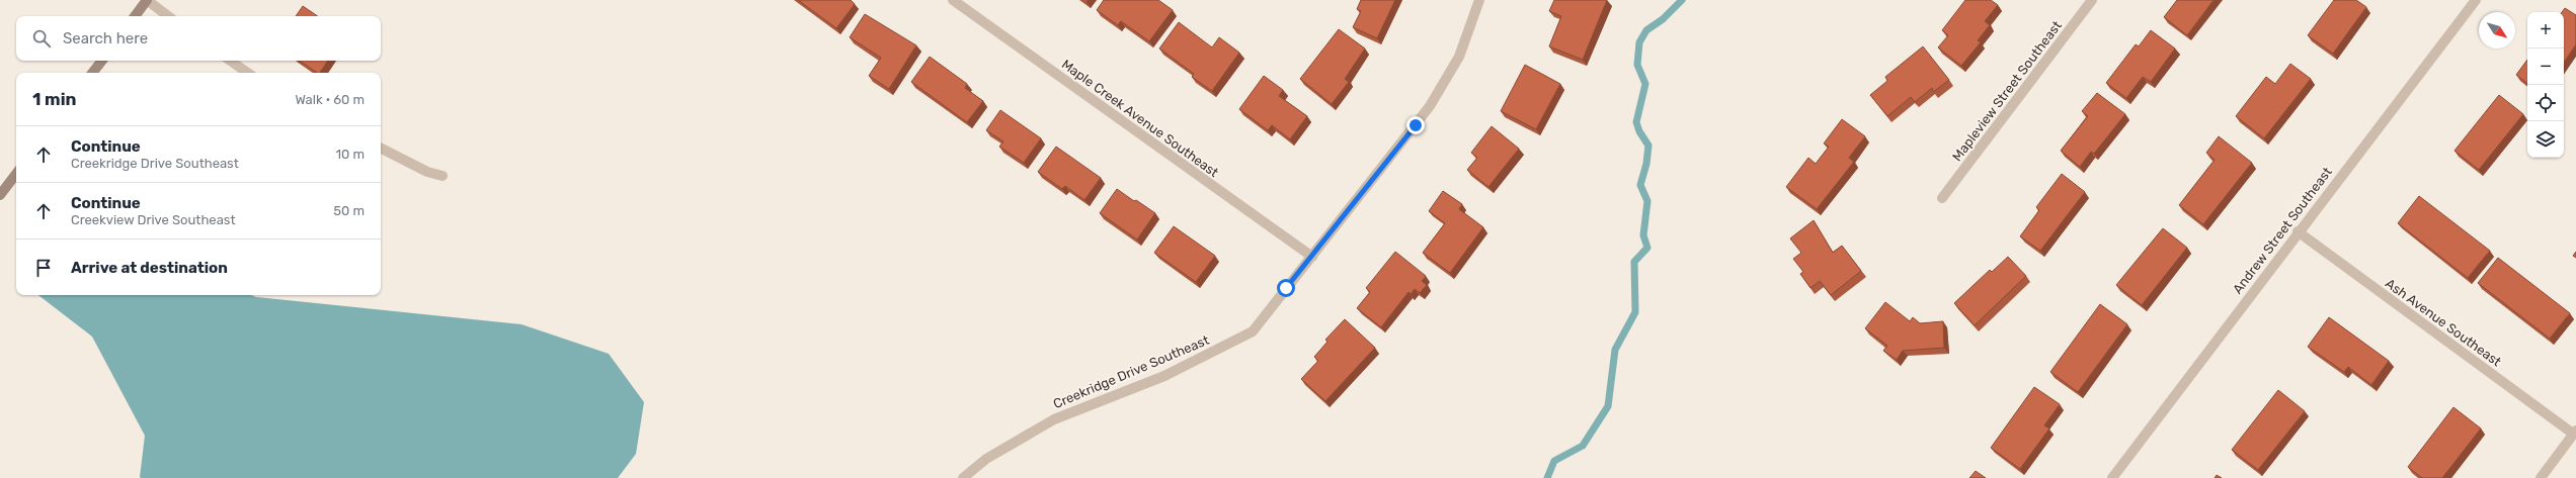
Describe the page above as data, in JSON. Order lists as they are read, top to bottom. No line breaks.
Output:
{"streets":{"street":["Mapleview Street Southeast","Maple Creek Avenue Southeast","Andrew Street Southeast","Ash Avenue Southeast","Creekridge Drive Southeast"]},"crossings":[["Maple Creek Avenue Southeast","Creekridge Drive Southeast"],["Andrew Street Southeast","Ash Avenue Southeast"]],"north":"bottom right","page":{"map_buttons":["+","−"],"search":"Search here","heading":["1 min","Walk · 60 m"],"list":[["Continue","Creekridge Drive Southeast","10 m"],["Continue","Creekview Drive Southeast","50 m"],"Arrive at destination"]}}
